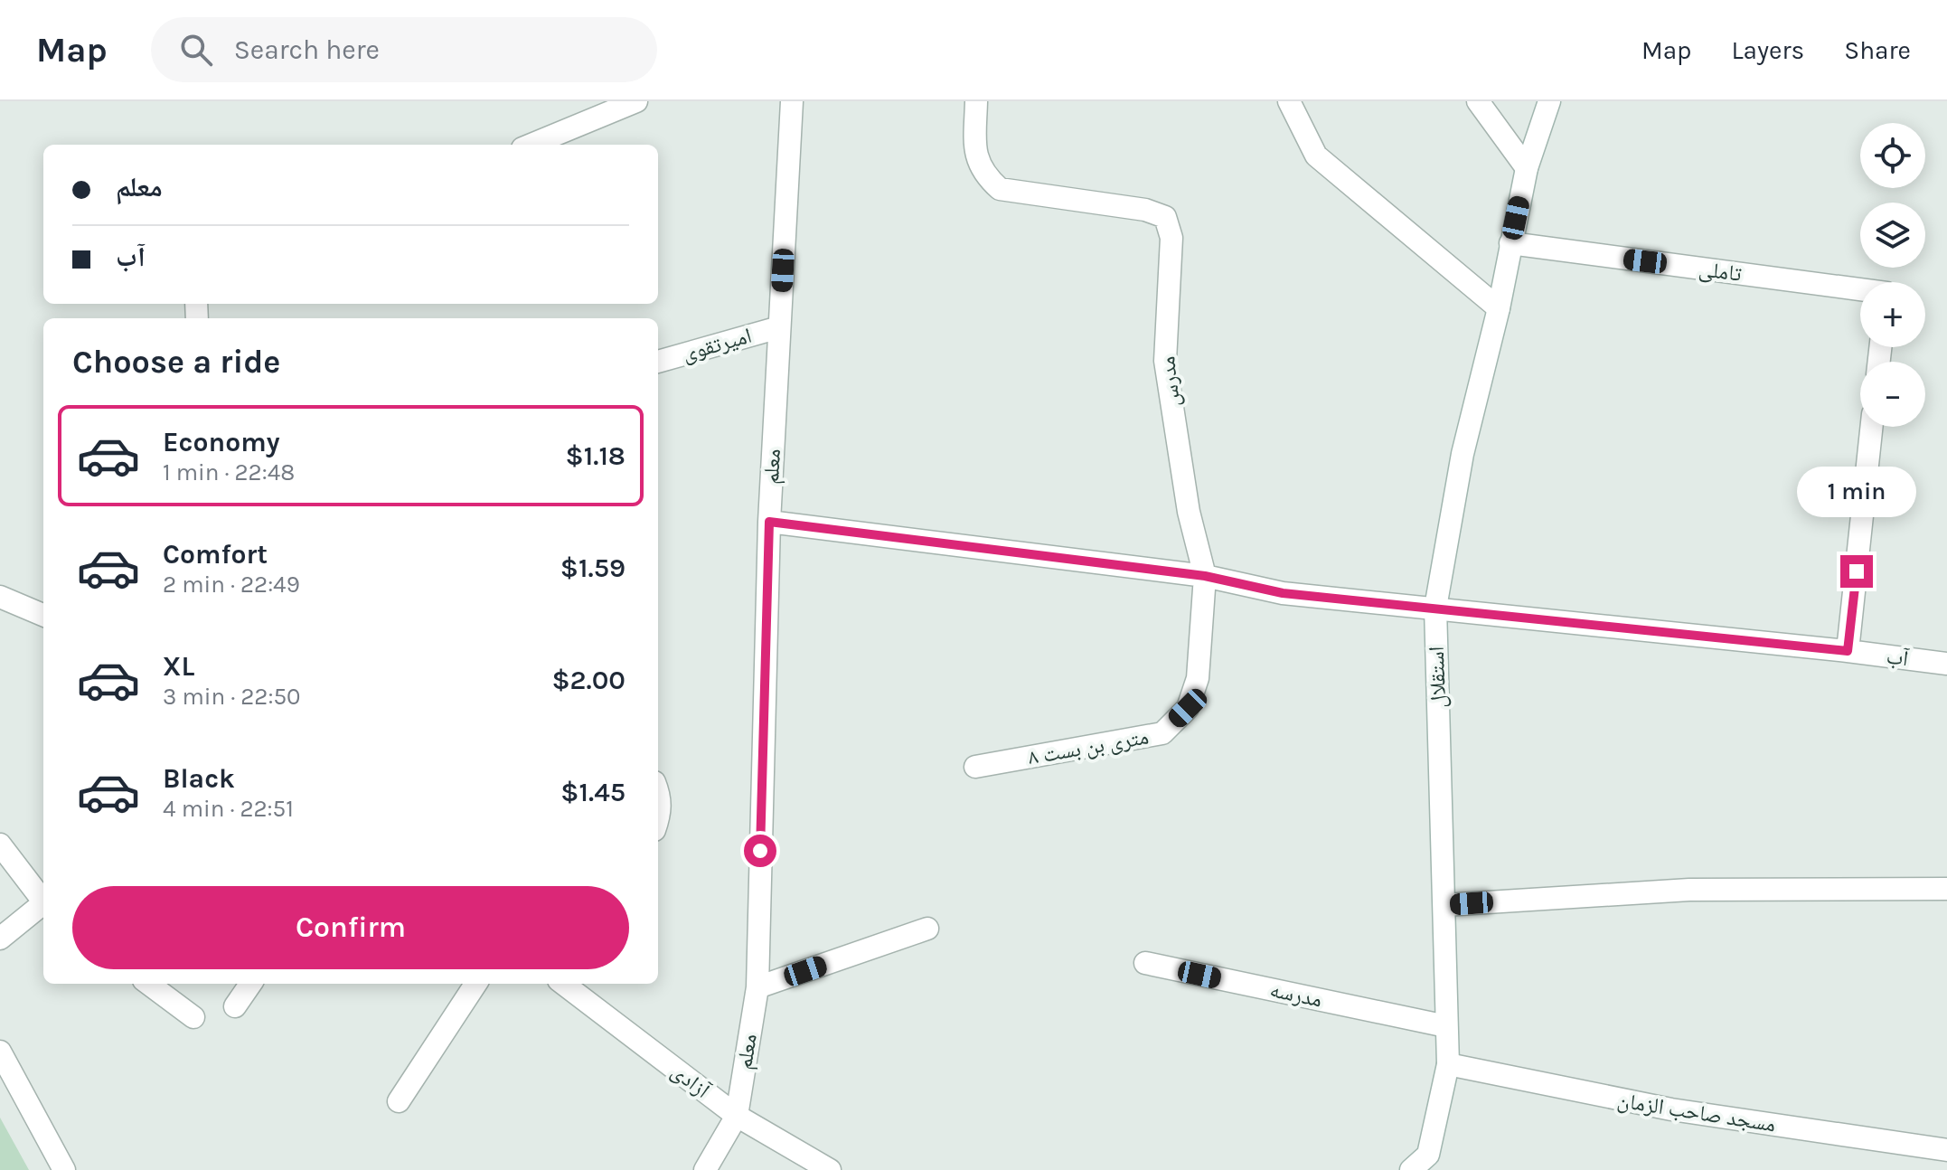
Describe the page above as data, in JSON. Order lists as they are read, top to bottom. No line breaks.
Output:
{"streets":{"street":["تاملی","امیرتقوی","مدرس","معلم","آب","استقلال","۸ متری بن بست","مدرسه","آزادی","مسجد صاحب الزمان"]},"crossings":[["تاملی","استقلال"],["امیرتقوی","معلم"],["مدرس","۸ متری بن بست"],["معلم","آزادی"],["آب","استقلال"],["استقلال","مدرسه"],["استقلال","مسجد صاحب الزمان"]],"page":{"header":"Map","search":"Search here","nav":["Map","Layers","Share"],"map_buttons":["+","−"],"banner":["معلم","آب"],"heading":"Choose a ride","list":[{"name":"Economy","note":"1 min · 22:48","value":"$1.18"},{"name":"Comfort","note":"2 min · 22:49","value":"$1.59"},{"name":"XL","note":"3 min · 22:50","value":"$2.00"},{"name":"Black","note":"4 min · 22:51","value":"$1.45"}],"bubble":"1 min","buttons":"Confirm"}}
